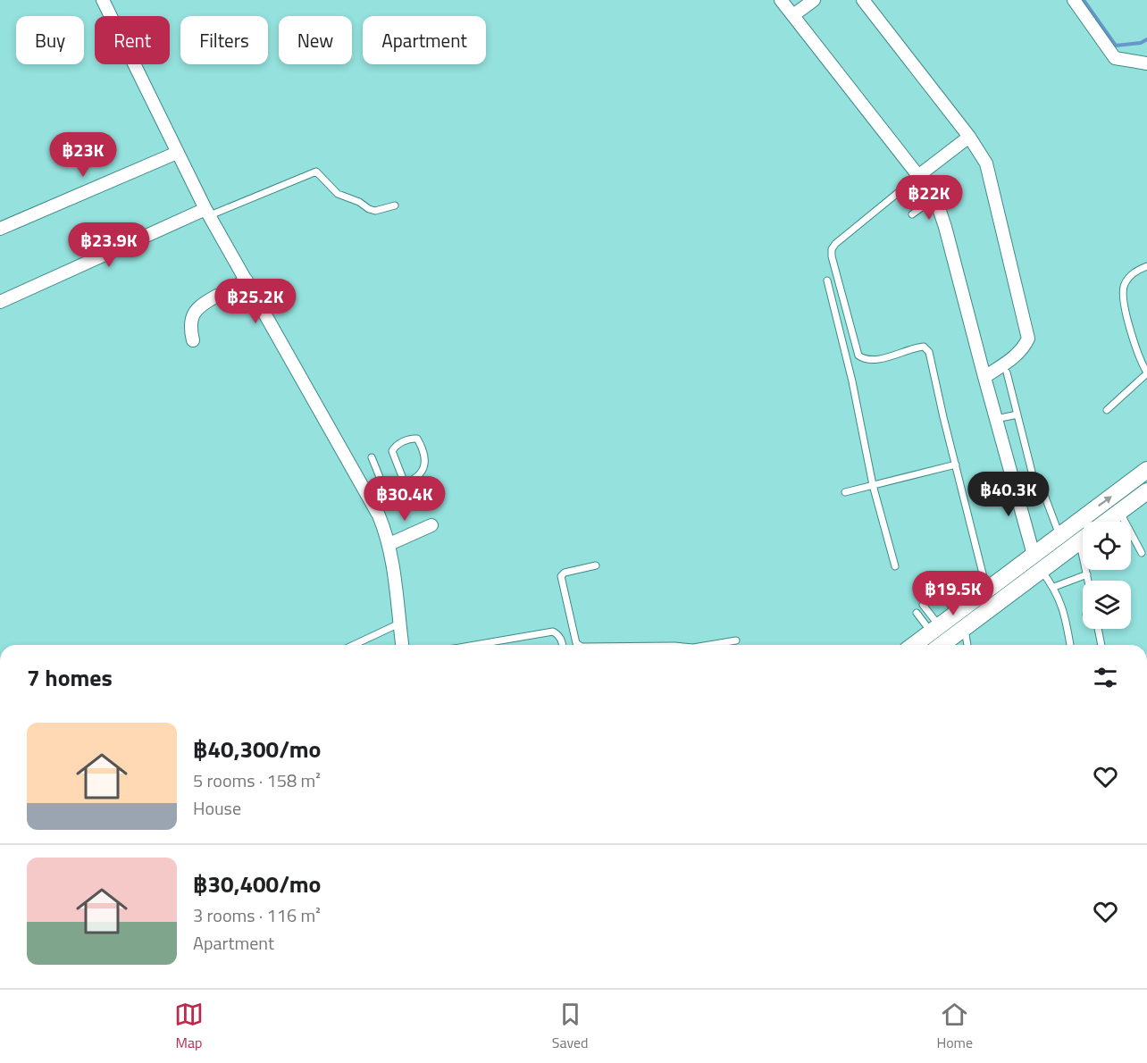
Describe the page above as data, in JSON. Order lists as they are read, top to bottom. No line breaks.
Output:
{"page":{"chip":["Buy","Rent","Filters","New","Apartment"],"price":["฿23K","฿22K","฿23.9K","฿25.2K","฿40.3K","฿30.4K","฿19.5K"],"heading":"7 homes","list":[{"name":"฿40,300/mo","note":"5 rooms · 158 m² · House"},{"name":"฿30,400/mo","note":"3 rooms · 116 m² · Apartment"}],"tabs":["Map","Saved","Home"]}}
